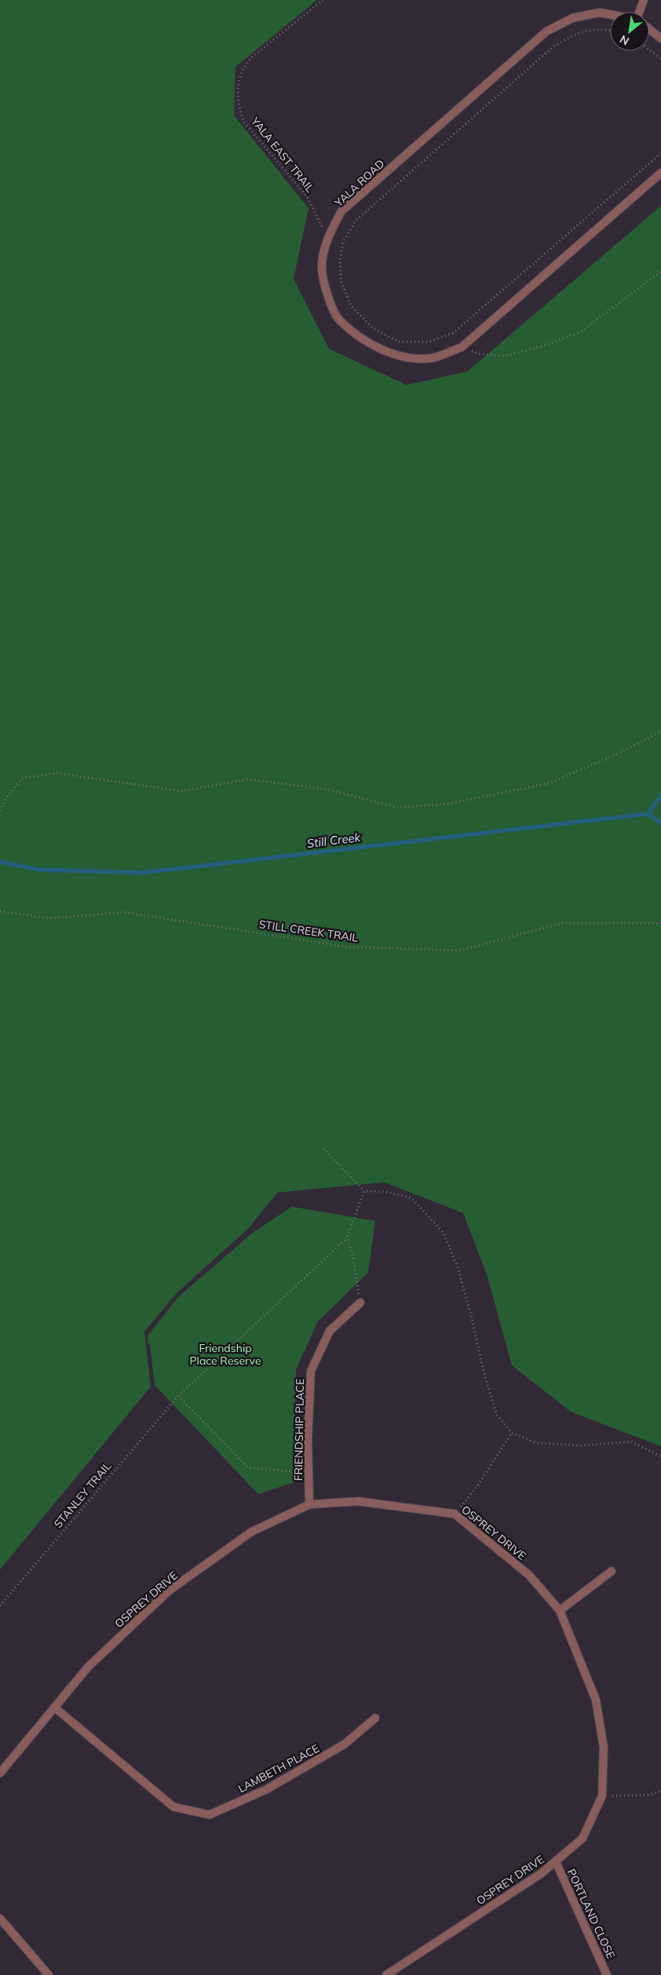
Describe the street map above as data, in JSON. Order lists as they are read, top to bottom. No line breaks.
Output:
{"streets":{"street":["YALA ROAD","FRIENDSHIP PLACE","OSPREY DRIVE","LAMBETH PLACE","PORTLAND CLOSE"],"path":["YALA EAST TRAIL","STILL CREEK TRAIL","STANLEY TRAIL"]},"crossings":[["YALA EAST TRAIL","YALA ROAD"],["FRIENDSHIP PLACE","OSPREY DRIVE"],["OSPREY DRIVE","LAMBETH PLACE"],["OSPREY DRIVE","PORTLAND CLOSE"]],"water":["Still Creek"],"parks":["Friendship Place Reserve"],"north":"bottom left"}
